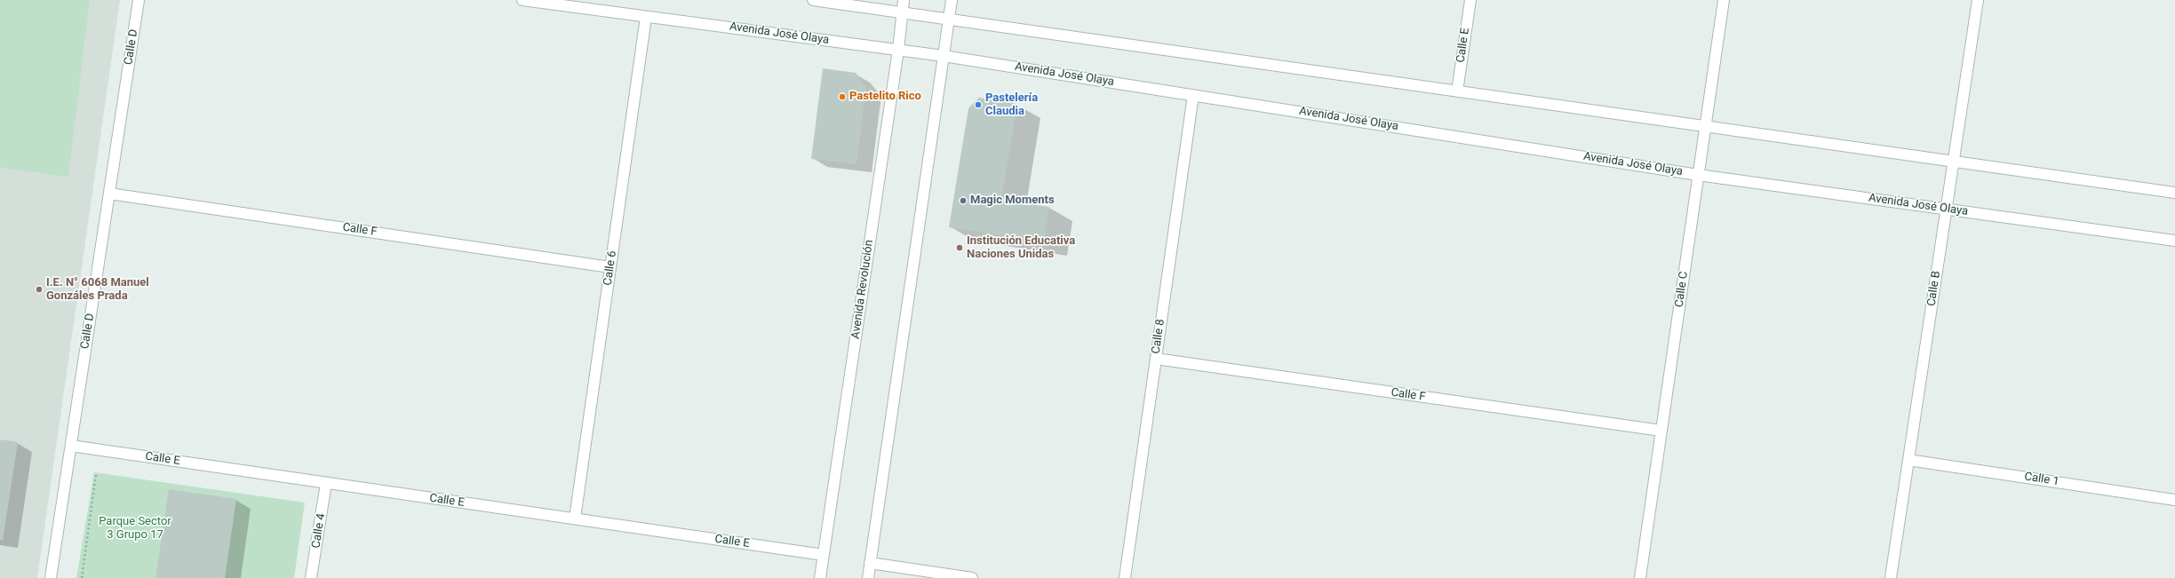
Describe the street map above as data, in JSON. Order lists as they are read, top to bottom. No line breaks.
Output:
{"streets":{"street":["Avenida José Olaya","Calle E","Calle D","Calle F","Calle 6","Calle B","Avenida Revolución","Calle C","Calle 8","Calle 1","Calle 4"]},"crossings":[["Avenida José Olaya","Calle 6"],["Avenida José Olaya","Calle B"],["Avenida José Olaya","Avenida Revolución"],["Avenida José Olaya","Calle C"],["Avenida José Olaya","Calle 8"],["Calle E","Calle D"],["Calle E","Calle 6"],["Calle E","Avenida Revolución"],["Calle E","Calle 4"],["Calle D","Calle F"],["Calle F","Calle 6"],["Calle F","Calle C"],["Calle F","Calle 8"],["Calle B","Calle 1"]],"parks":["Parque Sector 3 Grupo 17"],"places":["Pastelito Rico","Pastelería Claudia","Magic Moments","Institución Educativa Naciones Unidas","I.E. N° 6068 Manuel Gonzáles Prada"]}
